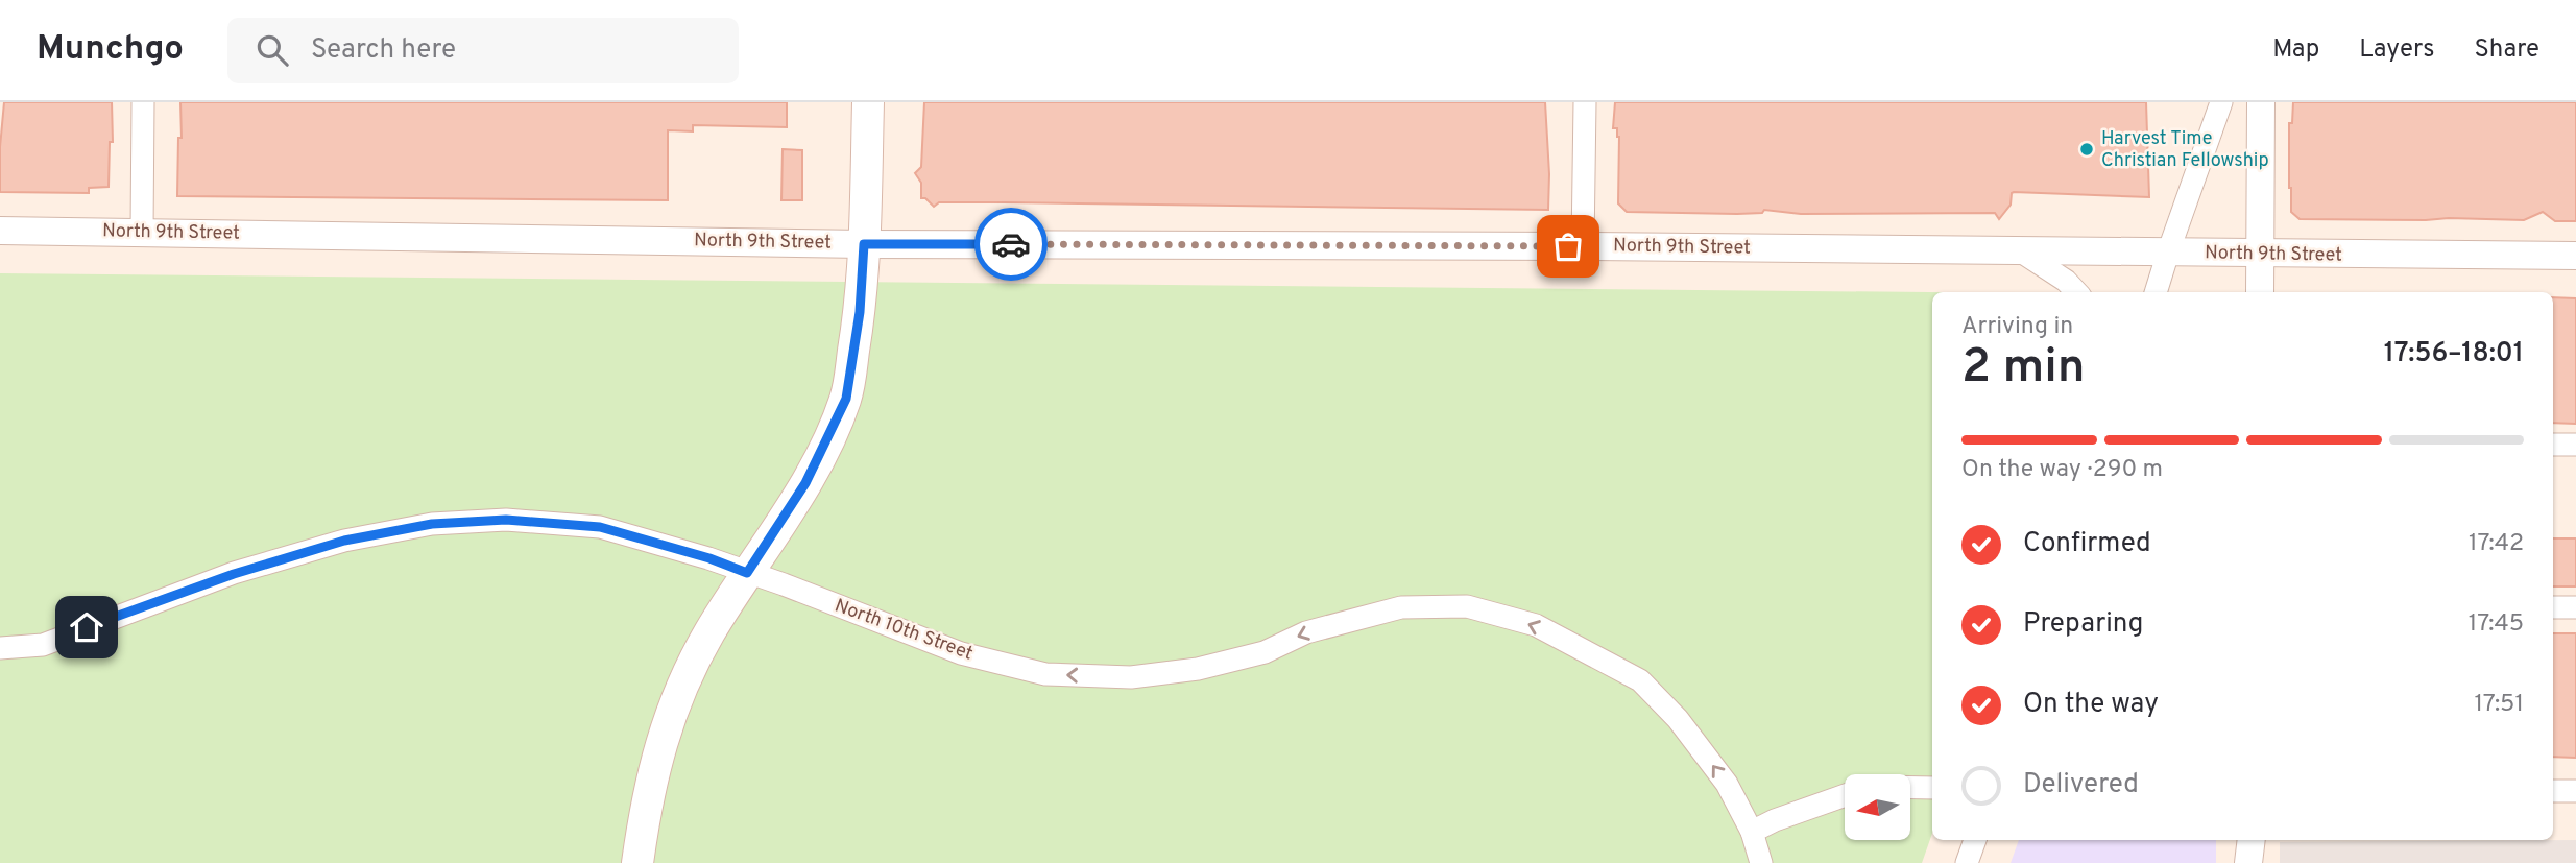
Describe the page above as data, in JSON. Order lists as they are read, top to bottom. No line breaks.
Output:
{"streets":{"street":["North 9th Street","North 10th Street"]},"one_way":["North 10th Street"],"places":["Harvest Time Christian Fellowship"],"north":"left","page":{"header":"Munchgo","search":"Search here","nav":["Map","Layers","Share"],"heading":["2 min","Arriving in","17:56–18:01"],"bar":"On the way · 290 m","list":[["Confirmed","17:42"],["Preparing","17:45"],["On the way","17:51"],"Delivered"]}}
